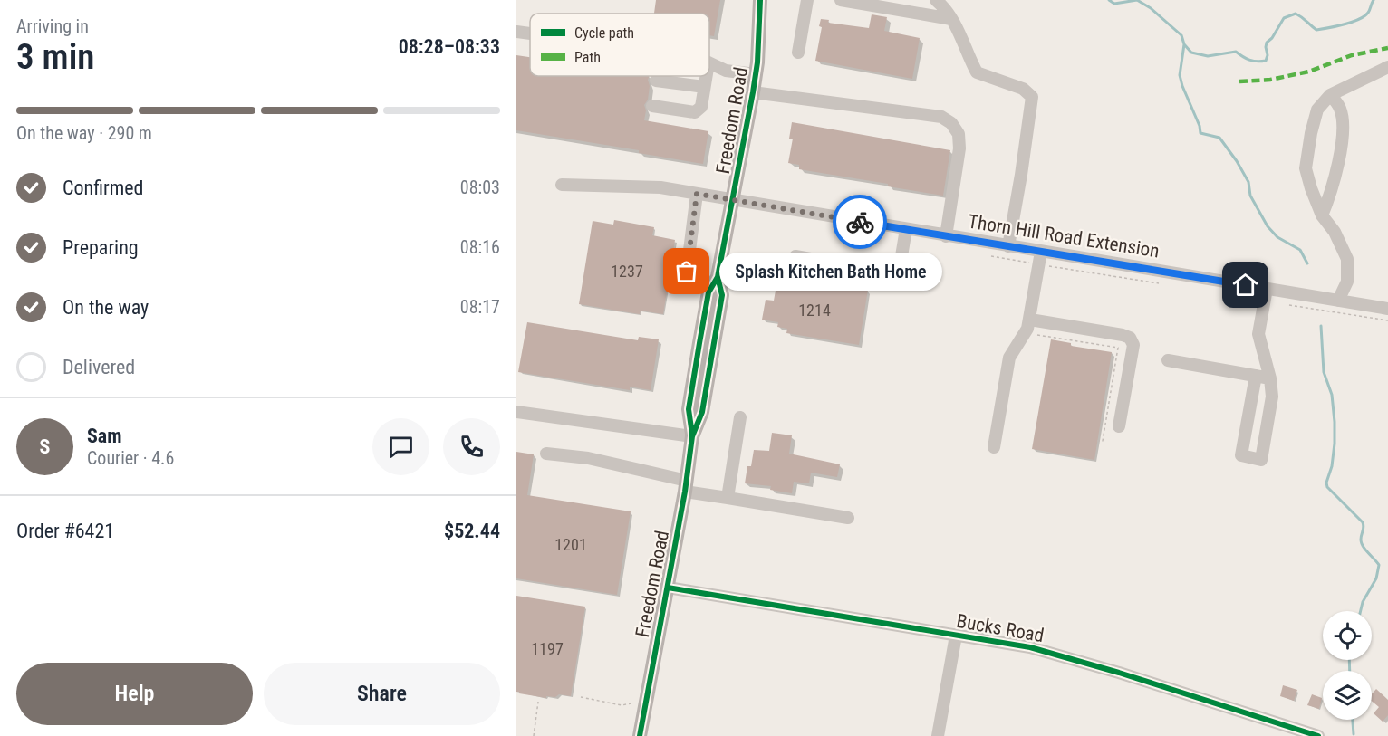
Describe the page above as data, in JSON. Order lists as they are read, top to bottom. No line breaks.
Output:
{"streets":{"main road":["Freedom Road"],"street":["Thorn Hill Road Extension","Bucks Road"]},"crossings":[["Freedom Road","Thorn Hill Road Extension"],["Freedom Road","Bucks Road"]],"places":["Splash Kitchen Bath Home"],"house_numbers":["1237","1214","1201","1197"],"legend":["Cycle path","Path"],"page":{"heading":["3 min","Arriving in","08:28–08:33"],"panel":["Sam","Courier · 4.6","Order #6421","$52.44"],"bar":"On the way · 290 m","list":[["Confirmed","08:03"],["Preparing","08:16"],["On the way","08:17"],"Delivered"],"bubble":"Splash Kitchen Bath Home","round":"S","buttons":["Help","Share"]}}
